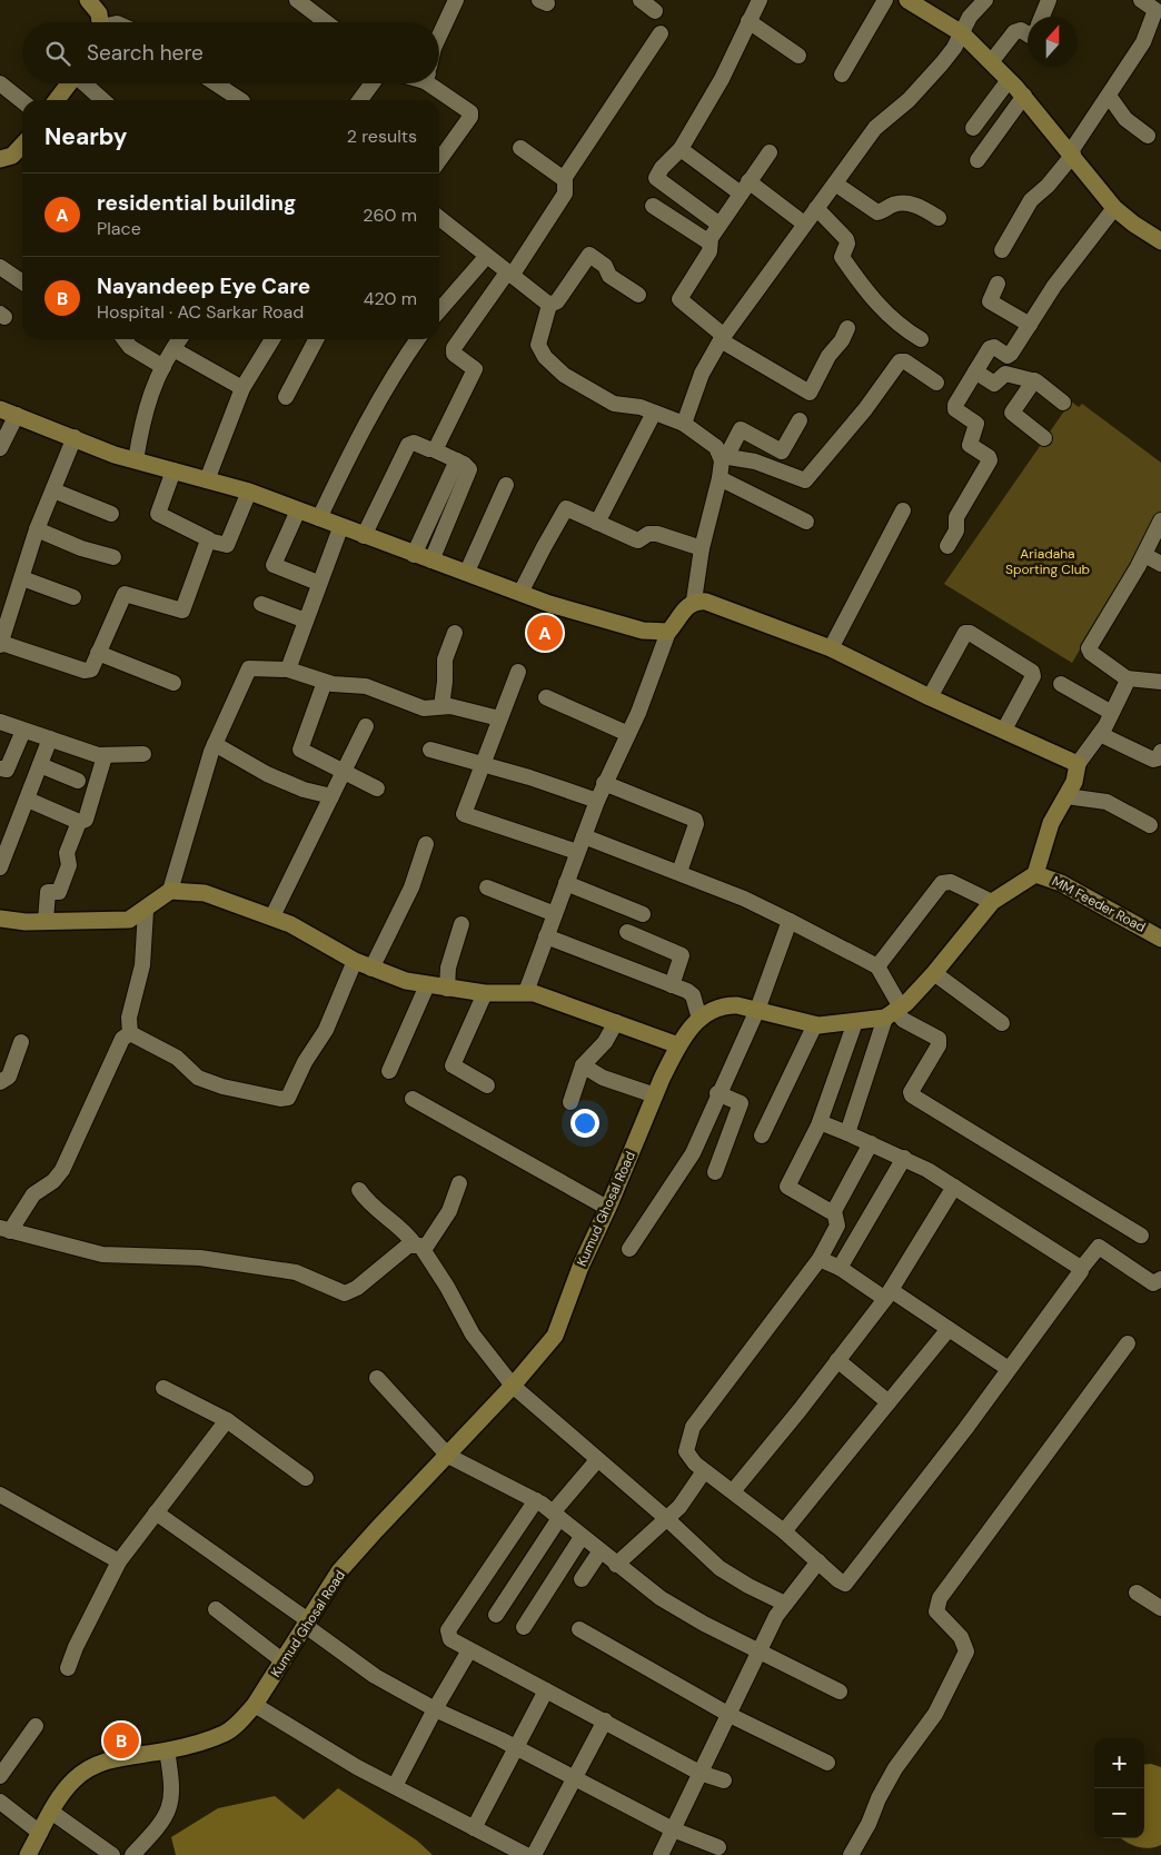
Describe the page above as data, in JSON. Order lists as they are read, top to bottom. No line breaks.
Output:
{"streets":{"street":["MM Feeder Road","Kumud Ghosal Road"]},"parks":["Ariadaha Sporting Club"],"north":"top","page":{"search":"Search here","heading":["Nearby","2 results"],"list":[{"mark":"A","name":"residential building","note":"Place","value":"260 m"},{"mark":"B","name":"Nayandeep Eye Care","note":"Hospital · AC Sarkar Road","value":"420 m"}],"pins":["A","B"],"map_buttons":["+","−"]}}
